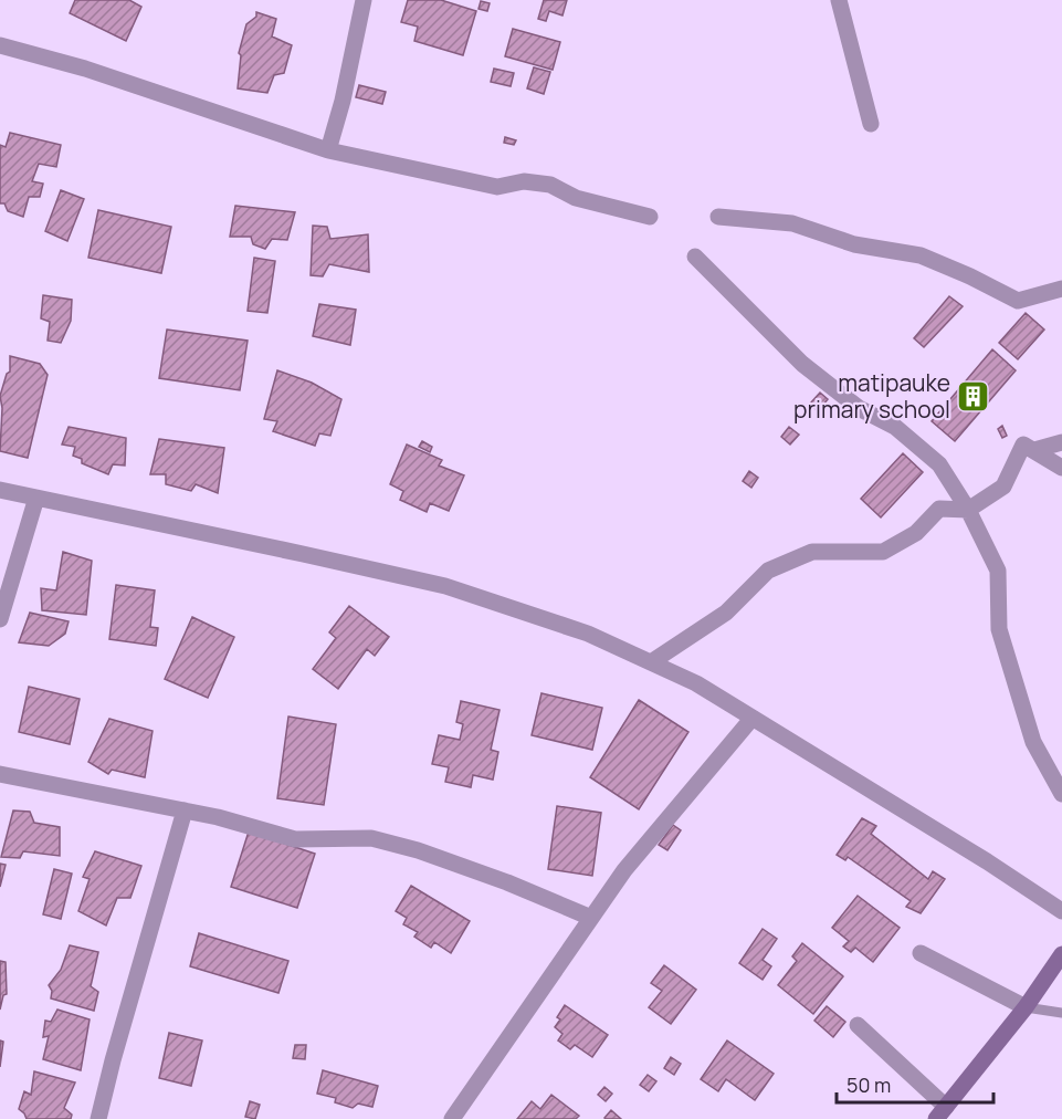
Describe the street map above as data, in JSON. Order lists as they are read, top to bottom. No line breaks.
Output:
{"places":{"building":["matipauke primary school"]},"scale_bar":"50 m"}
